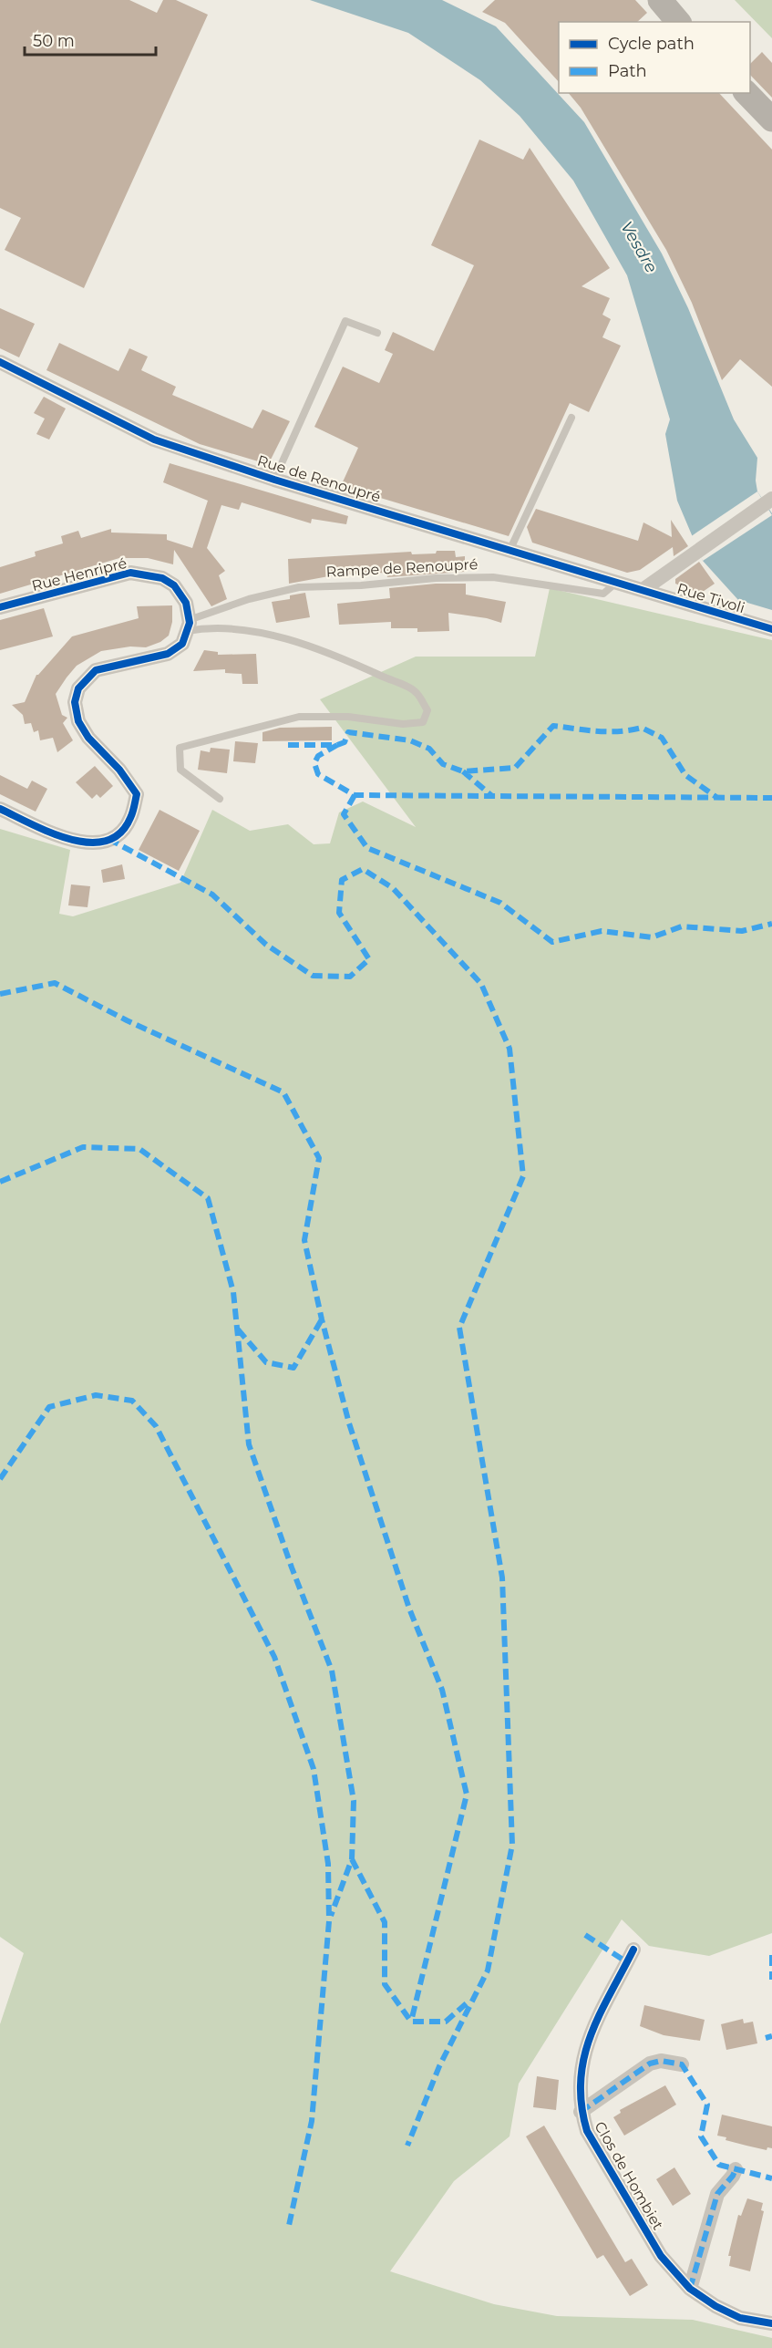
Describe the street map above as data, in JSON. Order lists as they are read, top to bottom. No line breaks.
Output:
{"streets":{"street":["Rue de Renoupré","Rue Henripré","Rue Tivoli","Clos de Hombiet"],"lane":["Rampe de Renoupré"]},"crossings":[["Rue de Renoupré","Rampe de Renoupré"],["Rue de Renoupré","Rue Tivoli"],["Rampe de Renoupré","Rue Henripré"]],"water":["Vesdre"],"legend":["Cycle path","Path"],"scale_bar":"50 m"}
